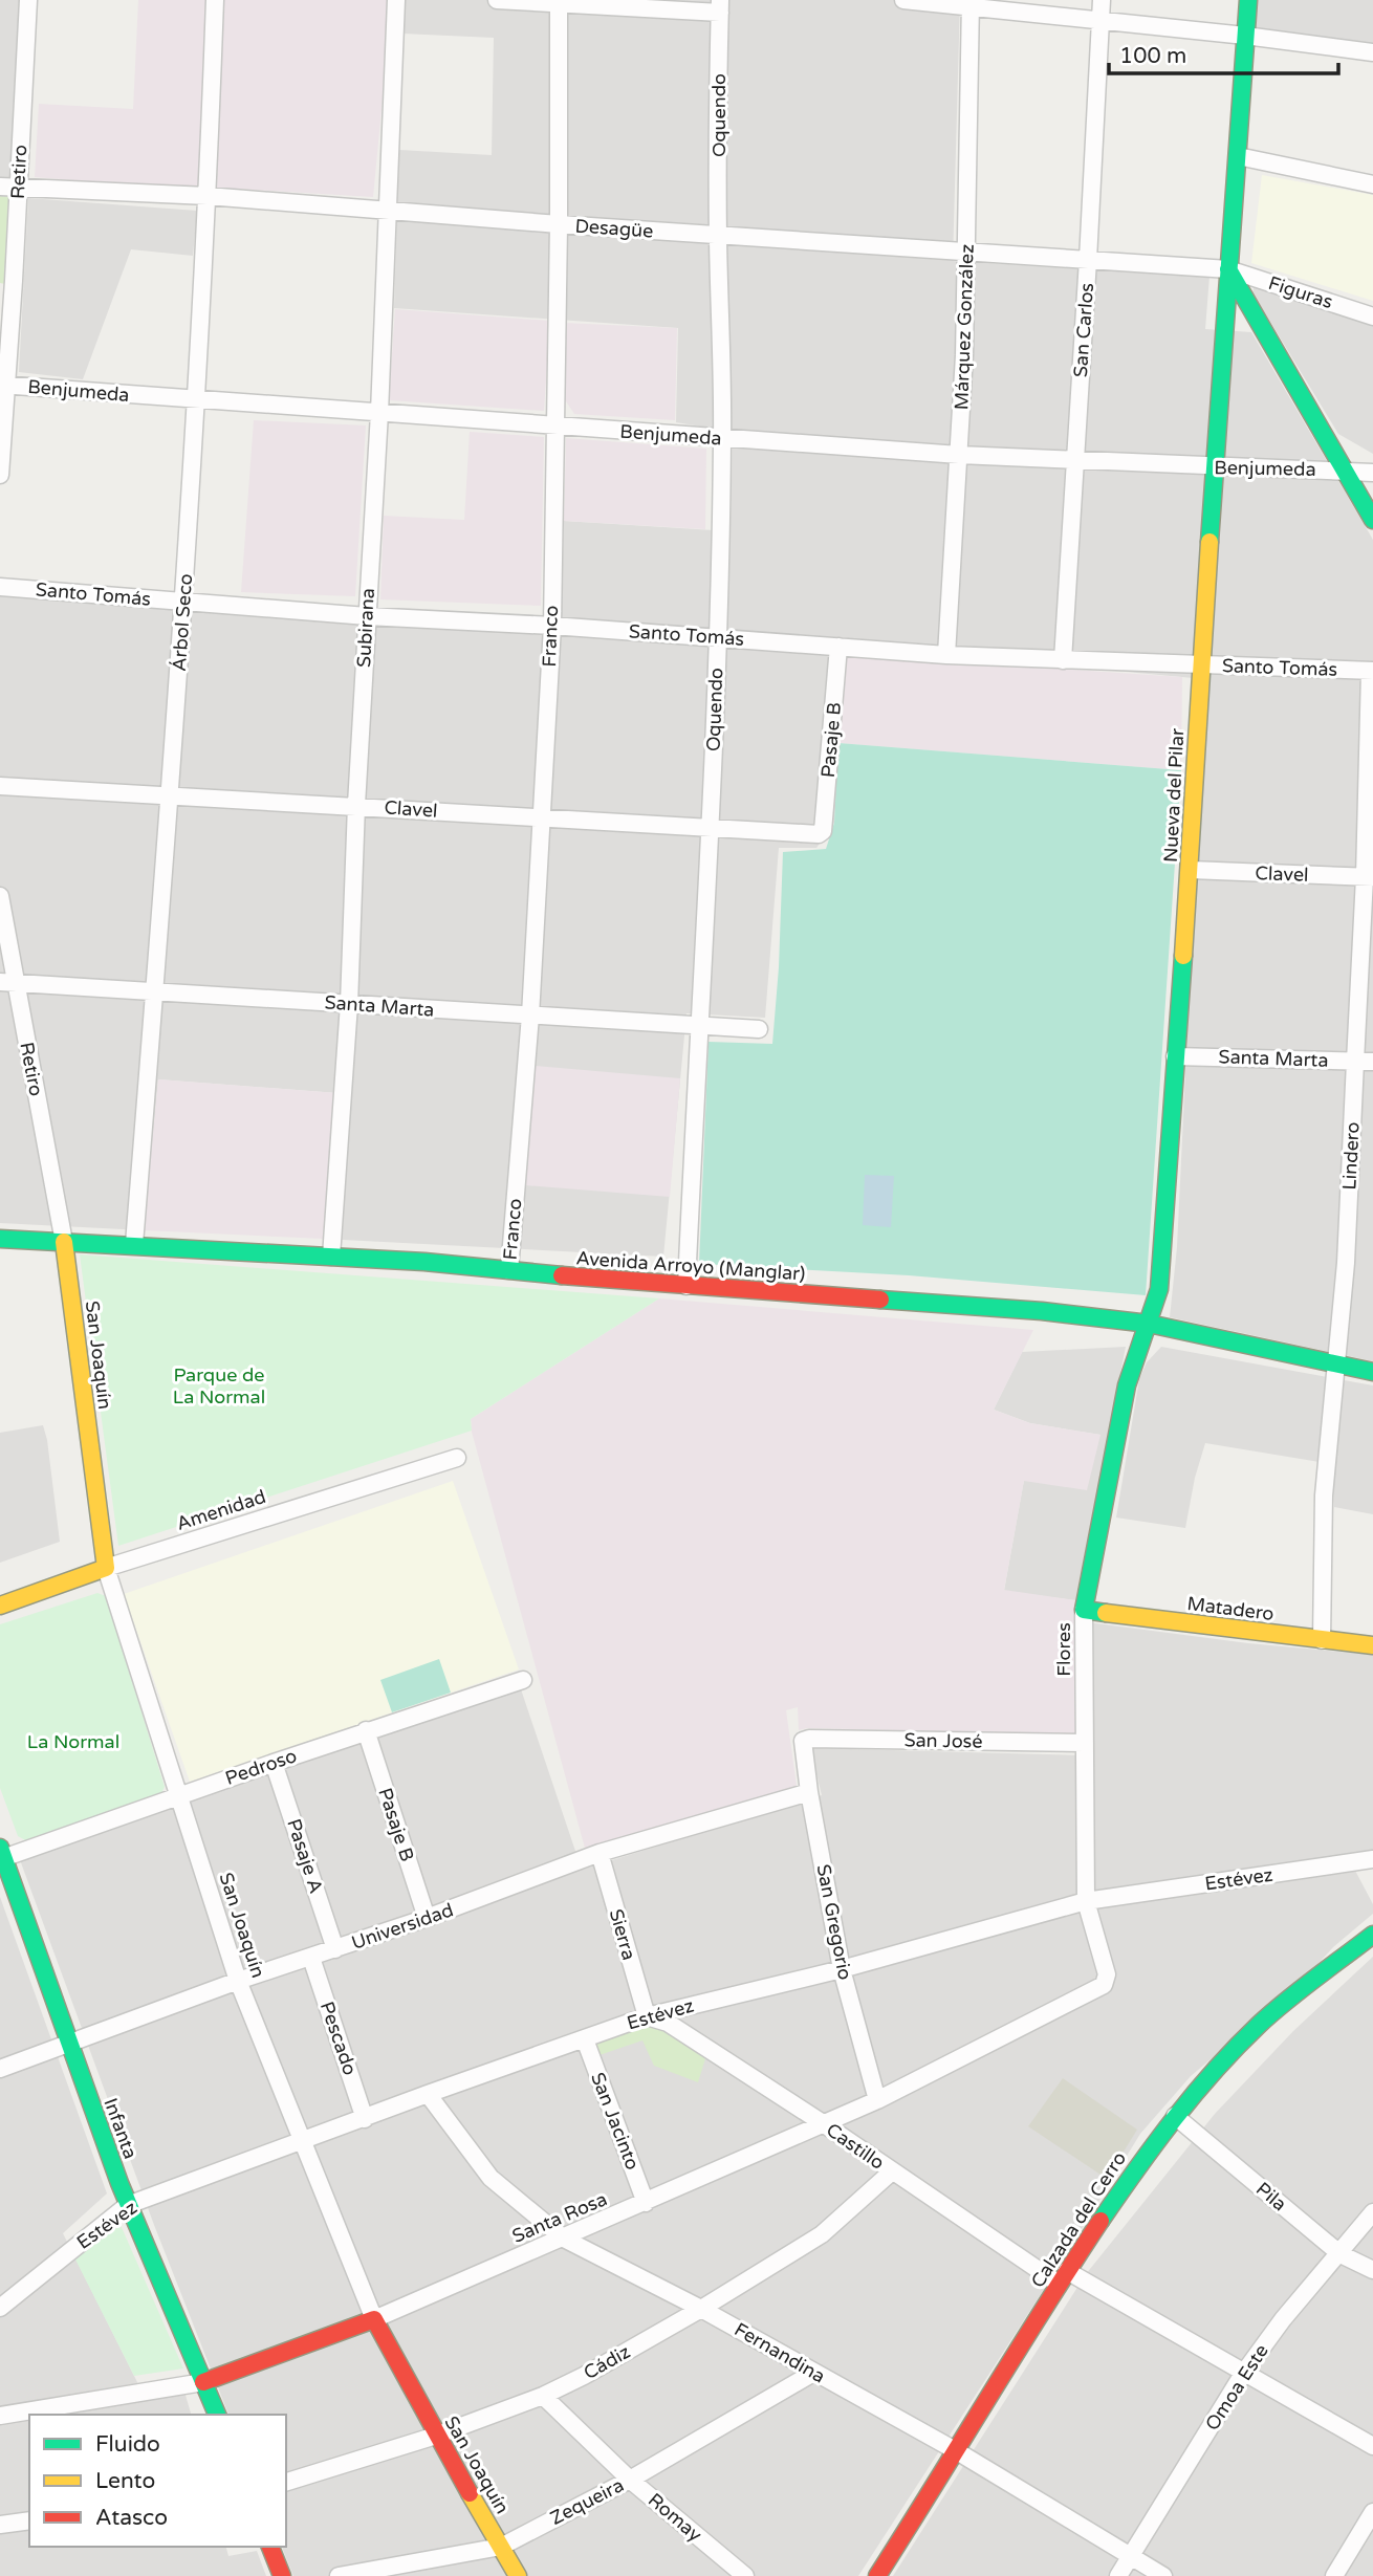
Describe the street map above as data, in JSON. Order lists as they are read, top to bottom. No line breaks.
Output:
{"streets":{"main road":["Nueva del Pilar","Avenida Arroyo (Manglar)","San Joaquín","Amenidad","Matadero","Flores","Infanta","Santa Rosa","Calzada del Cerro"],"street":["Oquendo","Retiro","Desagüe","Figuras","Márquez González","San Carlos","Benjumeda","Santo Tomás","Árbol Seco","Subirana","Franco","Pasaje B","Clavel","Santa Marta","Lindero","San José","Pedroso","Pasaje A","Estévez","San Gregorio","Universidad","Sierra","Pescado","San Jacinto","Castillo","Pila","Fernandina","Cádiz","Omoa Este","Zequeira","Romay"]},"crossings":[["Oquendo","Desagüe"],["Oquendo","Benjumeda"],["Oquendo","Santo Tomás"],["Oquendo","Clavel"],["Oquendo","Santa Marta"],["Oquendo","Avenida Arroyo (Manglar)"],["Retiro","Desagüe"],["Retiro","Benjumeda"],["Retiro","Santa Marta"],["Retiro","Avenida Arroyo (Manglar)"],["Retiro","San Joaquín"],["Desagüe","Figuras"],["Desagüe","Márquez González"],["Desagüe","San Carlos"],["Desagüe","Árbol Seco"],["Desagüe","Subirana"],["Desagüe","Franco"],["Desagüe","Nueva del Pilar"],["Figuras","Nueva del Pilar"],["Márquez González","Benjumeda"],["Márquez González","Santo Tomás"],["San Carlos","Benjumeda"],["San Carlos","Santo Tomás"],["Benjumeda","Árbol Seco"],["Benjumeda","Subirana"],["Benjumeda","Franco"],["Benjumeda","Nueva del Pilar"],["Santo Tomás","Árbol Seco"],["Santo Tomás","Subirana"],["Santo Tomás","Franco"],["Santo Tomás","Pasaje B"],["Santo Tomás","Nueva del Pilar"],["Santo Tomás","Lindero"],["Árbol Seco","Clavel"],["Árbol Seco","Santa Marta"],["Árbol Seco","Avenida Arroyo (Manglar)"],["Subirana","Clavel"],["Subirana","Santa Marta"],["Subirana","Avenida Arroyo (Manglar)"],["Franco","Clavel"],["Franco","Santa Marta"],["Franco","Avenida Arroyo (Manglar)"],["Pasaje B","Clavel"],["Pasaje B","Pedroso"],["Pasaje B","Universidad"],["Nueva del Pilar","Clavel"],["Nueva del Pilar","Santa Marta"],["Nueva del Pilar","Avenida Arroyo (Manglar)"],["Nueva del Pilar","Flores"],["Clavel","Lindero"],["Santa Marta","Lindero"],["Lindero","Avenida Arroyo (Manglar)"],["Lindero","Matadero"],["Avenida Arroyo (Manglar)","San Joaquín"],["Avenida Arroyo (Manglar)","Flores"],["San Joaquín","Amenidad"],["San Joaquín","Pedroso"],["San Joaquín","Estévez"],["San Joaquín","Universidad"],["San Joaquín","Santa Rosa"],["San Joaquín","Cádiz"],["San Joaquín","Zequeira"],["Matadero","Flores"],["Flores","San José"],["Flores","Estévez"],["Flores","Santa Rosa"],["San José","San Gregorio"],["Pedroso","Pasaje A"],["Pedroso","Infanta"],["Pasaje A","Universidad"],["Estévez","San Gregorio"],["Estévez","Sierra"],["Estévez","Pescado"],["Estévez","San Jacinto"],["Estévez","Infanta"],["Estévez","Castillo"],["Estévez","Fernandina"],["San Gregorio","Universidad"],["San Gregorio","Santa Rosa"],["Universidad","Sierra"],["Universidad","Pescado"],["Universidad","Infanta"],["Sierra","Castillo"],["San Jacinto","Santa Rosa"],["Infanta","Santa Rosa"],["Castillo","Santa Rosa"],["Castillo","Calzada del Cerro"],["Castillo","Cádiz"],["Castillo","Omoa Este"],["Pila","Calzada del Cerro"],["Pila","Omoa Este"],["Santa Rosa","Fernandina"],["Calzada del Cerro","Fernandina"],["Fernandina","Cádiz"],["Fernandina","Omoa Este"],["Fernandina","Zequeira"],["Cádiz","Romay"],["Zequeira","Romay"]],"parks":["Parque de La Normal","La Normal"],"legend":["Fluido","Lento","Atasco"],"scale_bar":"100 m"}
